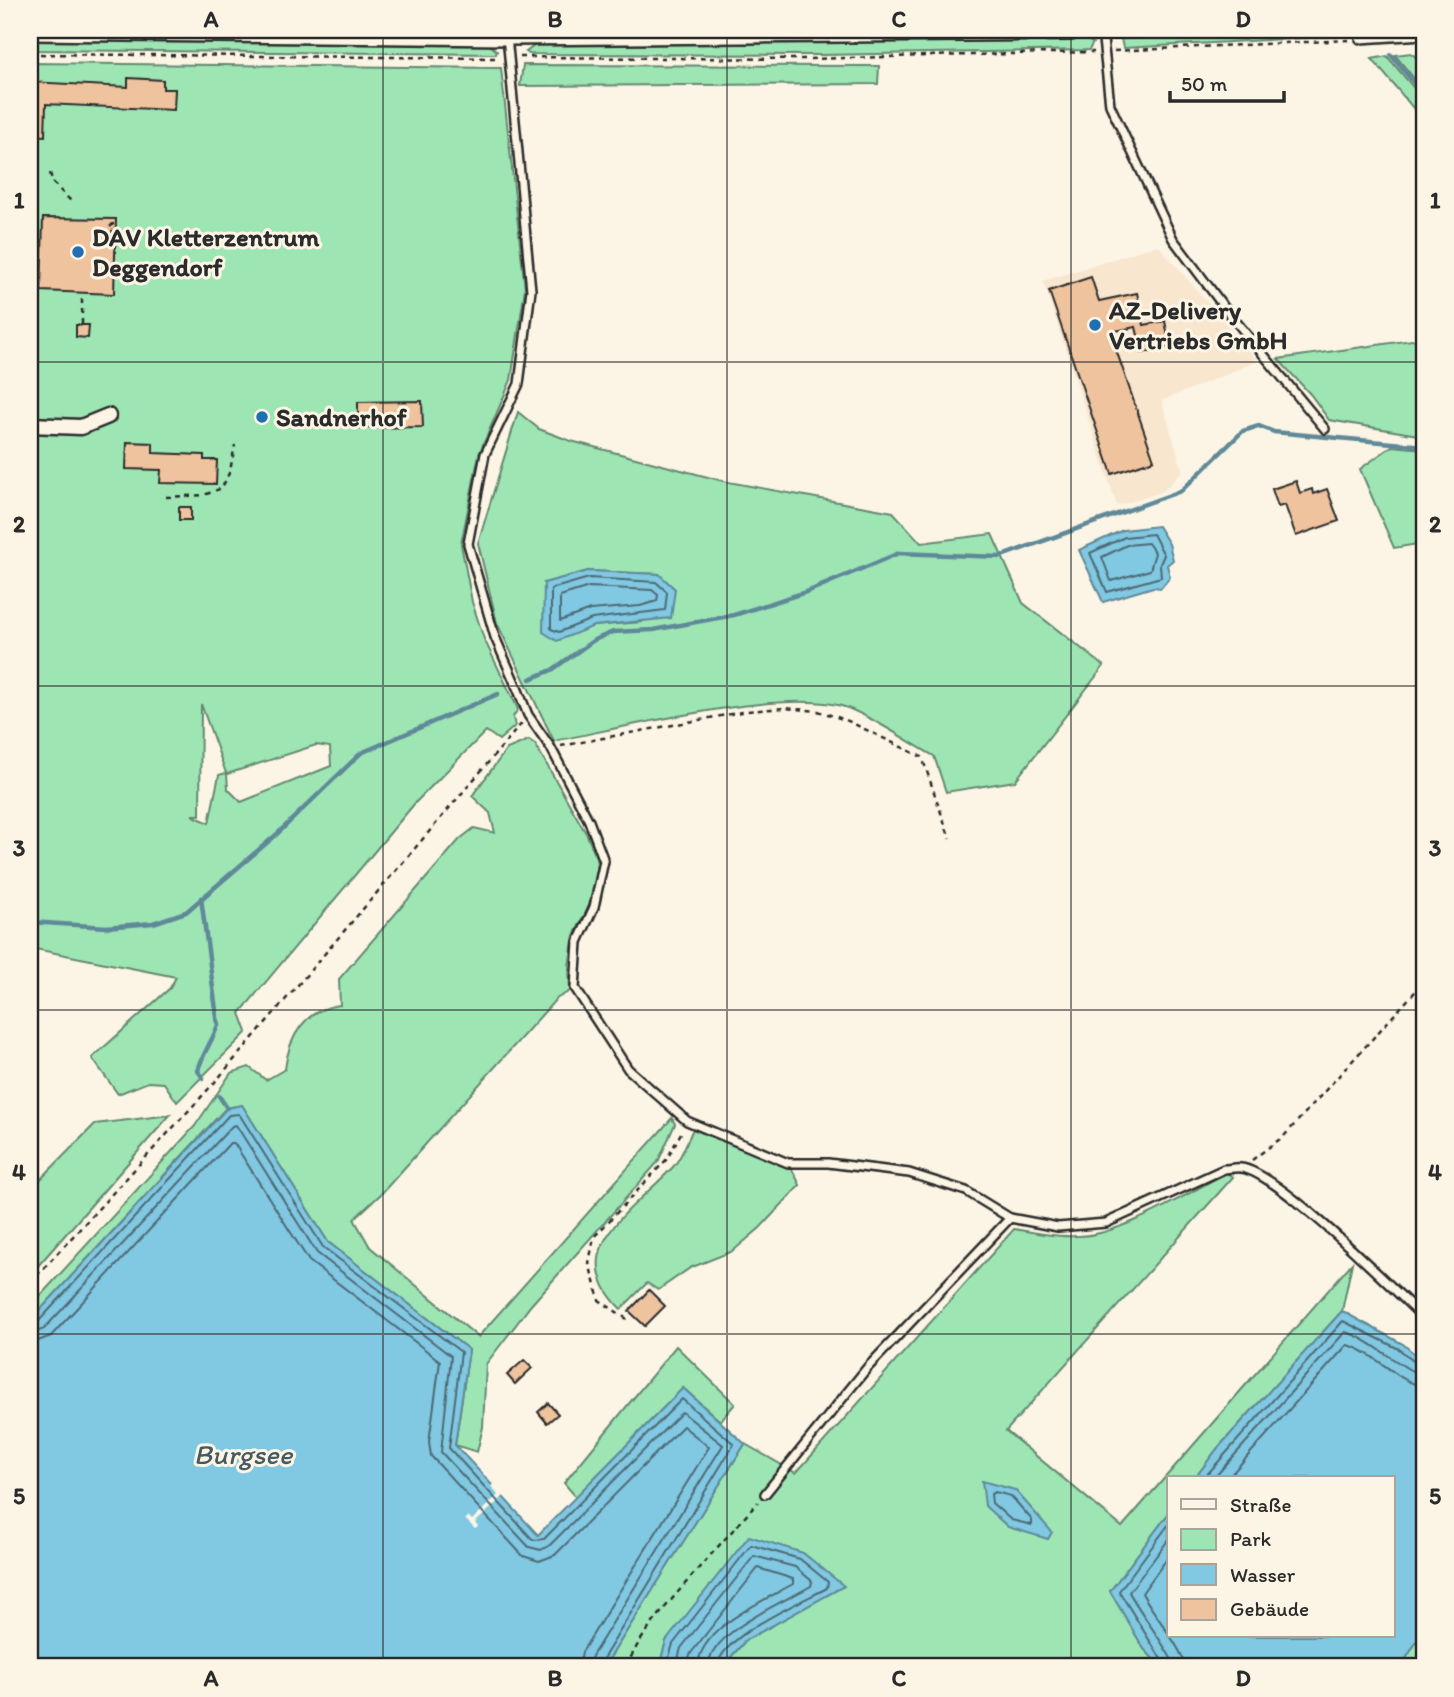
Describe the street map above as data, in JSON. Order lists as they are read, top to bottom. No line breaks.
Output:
{"water":["Burgsee"],"places":["DAV Kletterzentrum Deggendorf","AZ-Delivery Vertriebs GmbH","Sandnerhof"],"legend":["Straße","Park","Wasser","Gebäude"],"scale_bar":"50 m","grid":{"columns":["A","B","C","D"],"rows":["1","2","3","4","5"]}}
